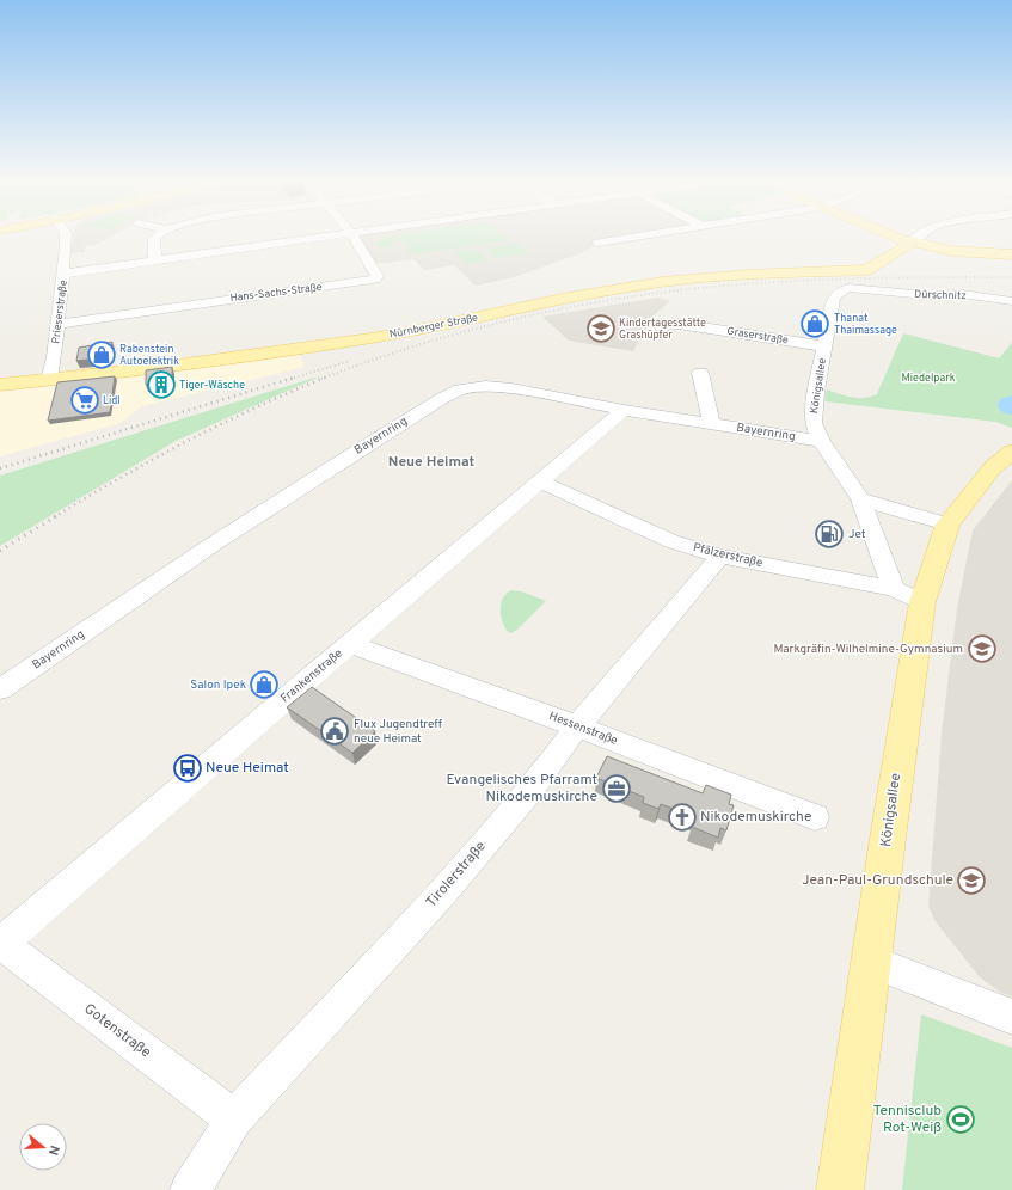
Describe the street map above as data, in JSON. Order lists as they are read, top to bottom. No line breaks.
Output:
{"streets":{"main road":["Nürnberger Straße","Königsallee"],"street":["Hans-Sachs-Straße","Dürschnitz","Prieserstraße","Graserstraße","Bayernring","Pfälzerstraße","Frankenstraße","Hessenstraße","Tirolerstraße","Gotenstraße"]},"crossings":[["Hans-Sachs-Straße","Prieserstraße"],["Dürschnitz","Königsallee"],["Prieserstraße","Nürnberger Straße"],["Graserstraße","Königsallee"],["Königsallee","Bayernring"],["Königsallee","Pfälzerstraße"],["Bayernring","Frankenstraße"],["Pfälzerstraße","Frankenstraße"],["Pfälzerstraße","Tirolerstraße"],["Frankenstraße","Hessenstraße"],["Frankenstraße","Gotenstraße"],["Hessenstraße","Tirolerstraße"],["Tirolerstraße","Gotenstraße"]],"districts":["Neue Heimat"],"parks":["Miedelpark"],"places":{"shop":["Thanat Thaimassage","Rabenstein Autoelektrik","Salon Ipek"],"school or university":["Kindertagesstätte Grashüpfer","Markgräfin-Wilhelmine-Gymnasium","Jean-Paul-Grundschule"],"building":["Tiger-Wäsche"],"supermarket":["Lidl"],"fuel station":["Jet"],"public building":["Flux Jugendtreff neue Heimat"],"bus stop":["Neue Heimat"],"office":["Evangelisches Pfarramt Nikodemuskirche"],"church":["Nikodemuskirche"],"sports":["Tennisclub Rot-Weiß"]},"north":"right"}
